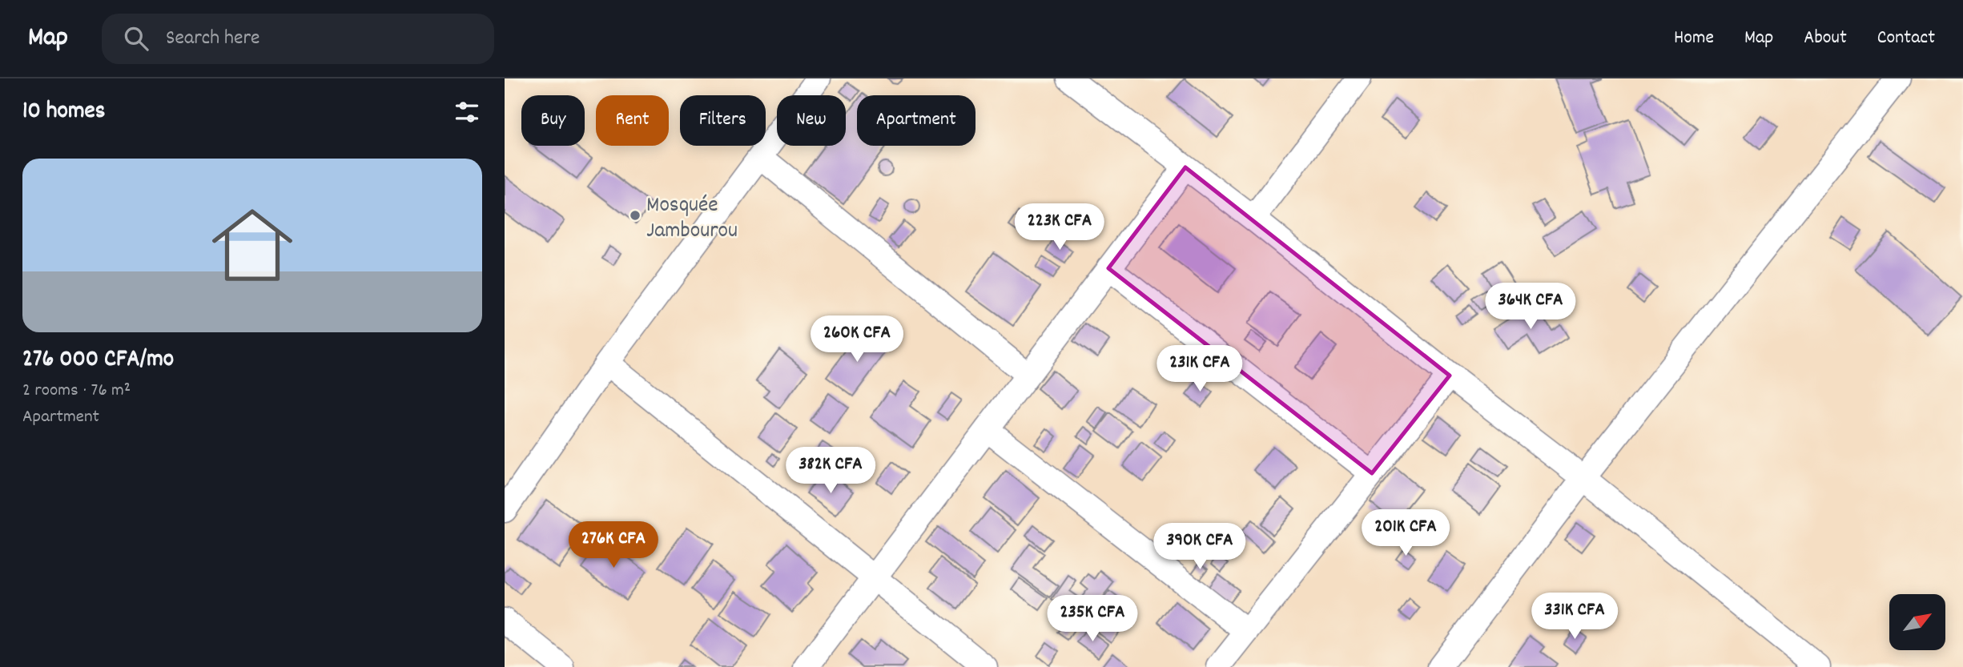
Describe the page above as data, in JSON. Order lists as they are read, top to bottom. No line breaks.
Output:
{"places":["Mosquée Jambourou"],"north":"top right","page":{"header":"Map","search":"Search here","nav":["Home","Map","About","Contact"],"heading":"10 homes","chip":["Buy","Rent","Filters","New","Apartment"],"list":[{"name":"276 000 CFA/mo","note":"2 rooms · 76 m² · Apartment"}],"price":["223K CFA","364K CFA","260K CFA","231K CFA","382K CFA","201K CFA","276K CFA","390K CFA","331K CFA","235K CFA"]}}
